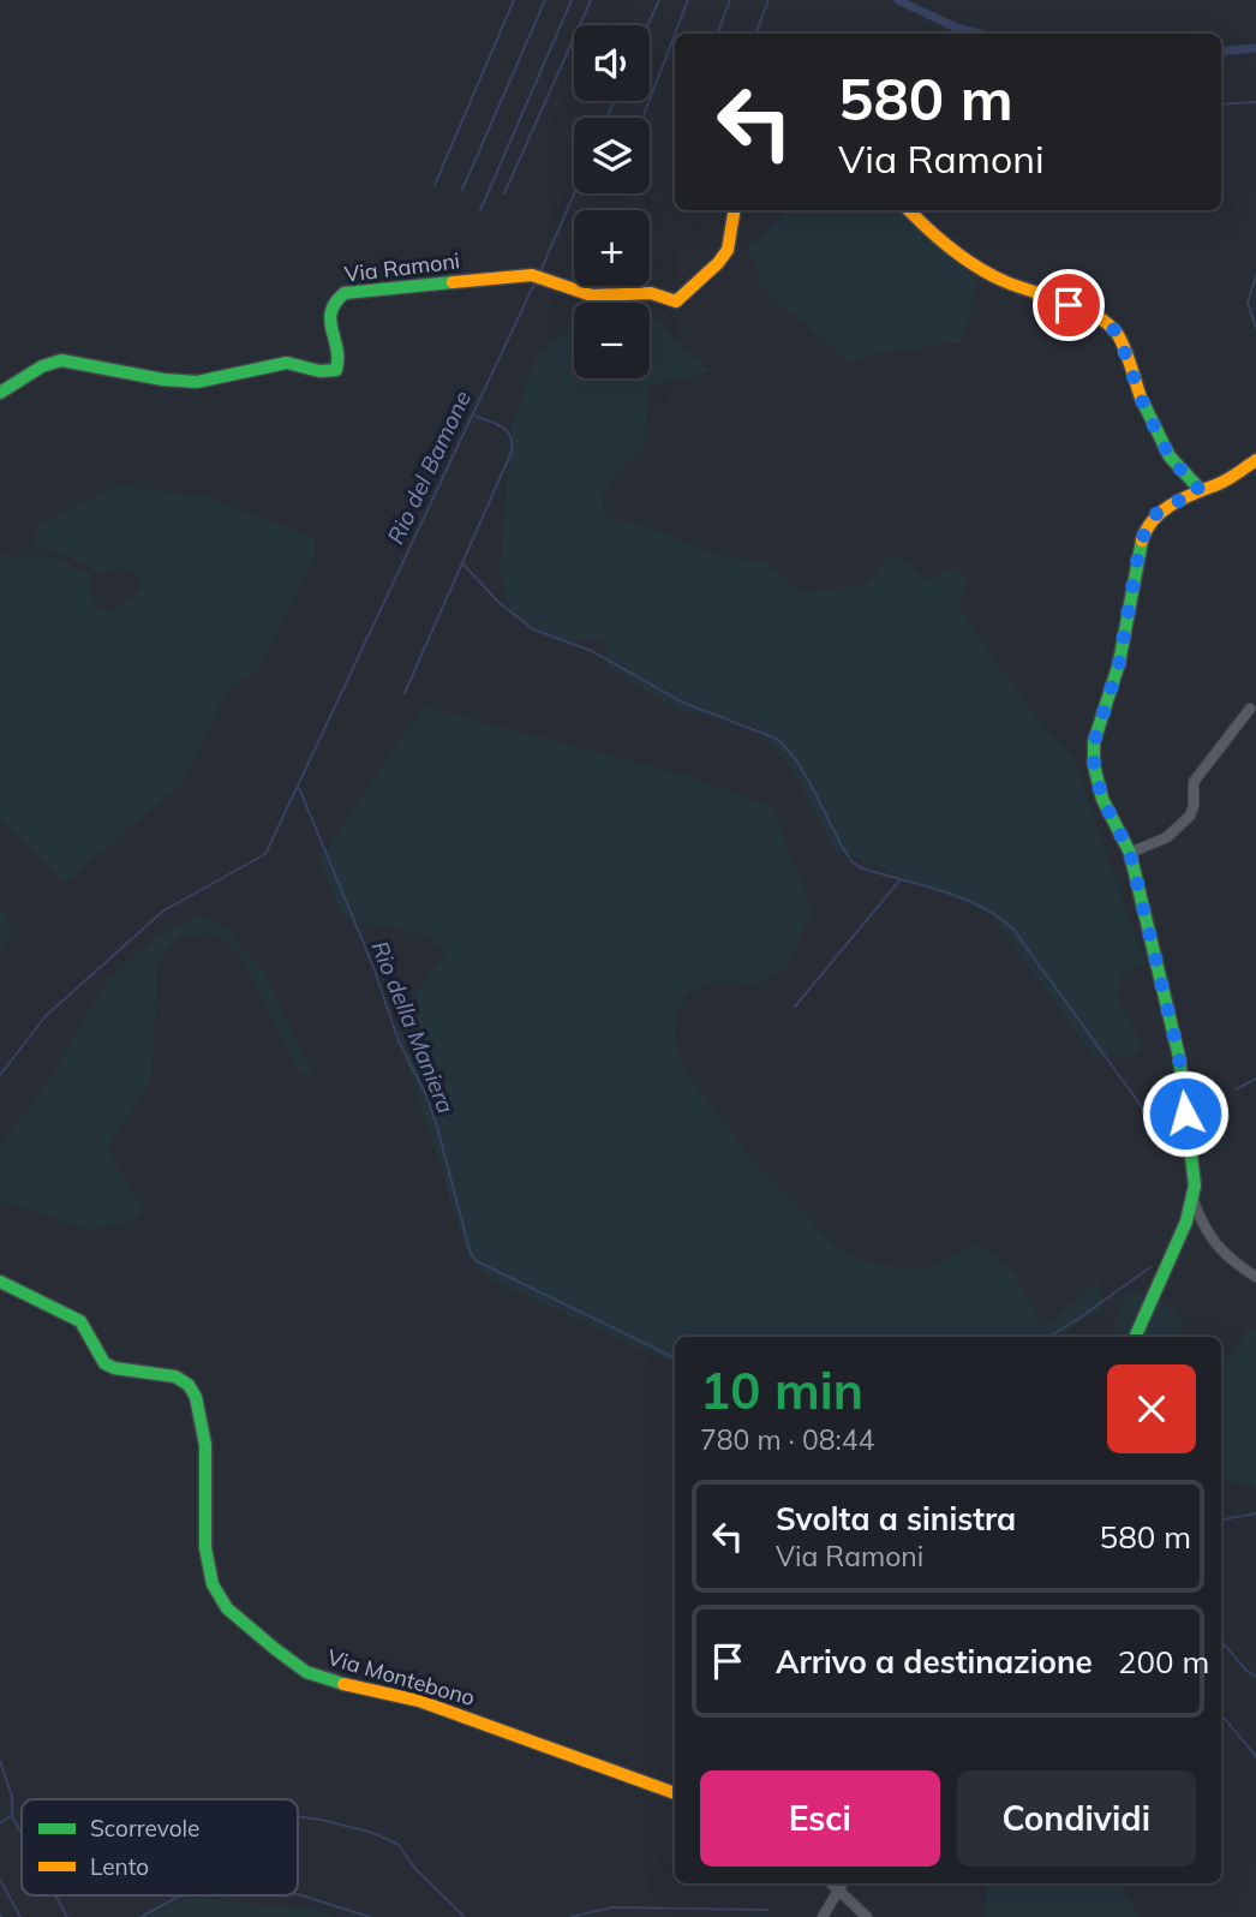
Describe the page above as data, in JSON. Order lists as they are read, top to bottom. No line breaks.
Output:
{"streets":{"street":["Via Ramoni","Via Montebono"]},"water":["Rio del Bamone","Rio della Maniera"],"legend":["Scorrevole","Lento"],"page":{"map_buttons":["+","−"],"turn":["580 m","Via Ramoni"],"heading":["10 min","780 m · 08:44"],"list":[{"name":"Svolta a sinistra","note":"Via Ramoni","value":"580 m"},{"name":"Arrivo a destinazione","value":"200 m"}],"buttons":["Esci","Condividi"]}}
